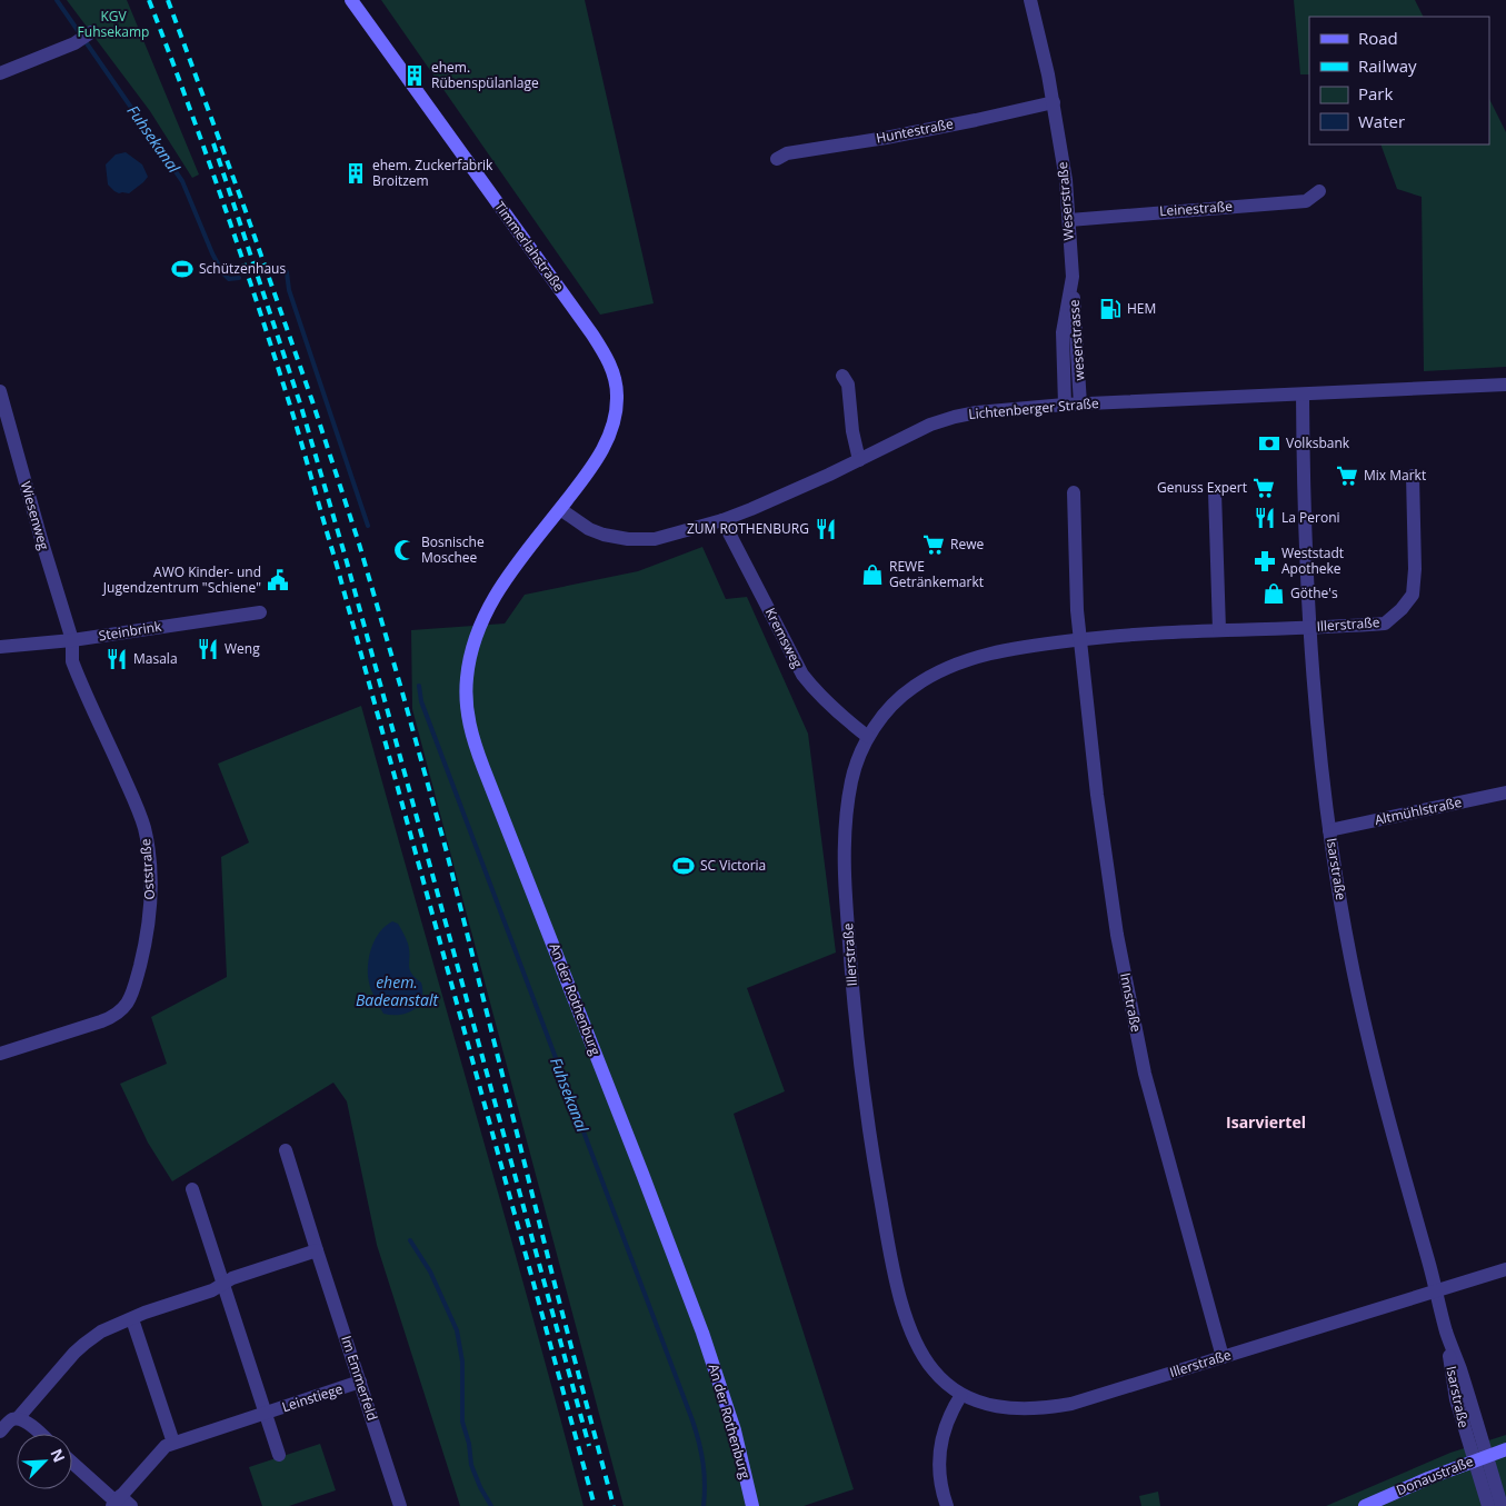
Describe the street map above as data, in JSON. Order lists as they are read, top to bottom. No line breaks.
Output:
{"streets":{"main road":["Timmerlahstraße","An der Rothenburg","Donaustraße"],"street":["Huntestraße","Weserstraße","Leinestraße","weserstrasse","Lichtenberger Straße","Wiesenweg","Illerstraße","Steinbrink","Kremsweg","Altmühlstraße","Oststraße","Isarstraße","Innstraße","Im Emmerfeld","Leinstiege"]},"crossings":[["Huntestraße","Weserstraße"],["Weserstraße","Leinestraße"],["Weserstraße","weserstrasse"],["Weserstraße","Lichtenberger Straße"],["Timmerlahstraße","Lichtenberger Straße"],["Timmerlahstraße","An der Rothenburg"],["weserstrasse","Lichtenberger Straße"],["Lichtenberger Straße","Kremsweg"],["Lichtenberger Straße","Isarstraße"],["Lichtenberger Straße","An der Rothenburg"],["Wiesenweg","Steinbrink"],["Wiesenweg","Oststraße"],["Illerstraße","Kremsweg"],["Illerstraße","Isarstraße"],["Illerstraße","Innstraße"],["Steinbrink","Oststraße"],["Altmühlstraße","Isarstraße"],["Isarstraße","Donaustraße"],["Im Emmerfeld","Leinstiege"]],"districts":["Isarviertel"],"water":["Fuhsekanal","ehem. Badeanstalt"],"parks":["KGV Fuhsekamp"],"places":{"building":["ehem. Rübenspülanlage","ehem. Zuckerfabrik Broitzem"],"sports":["Schützenhaus","SC Victoria"],"fuel station":["HEM"],"bank":["Volksbank"],"supermarket":["Mix Markt","Genuss Expert","Rewe"],"restaurant":["La Peroni","ZUM ROTHENBURG","Weng","Masala"],"mosque":["Bosnische Moschee"],"pharmacy":["Weststadt Apotheke"],"shop":["REWE Getränkemarkt","Göthe's"],"public building":["AWO Kinder- und Jugendzentrum \"Schiene\""]},"legend":["Road","Railway","Park","Water"],"north":"top right"}
